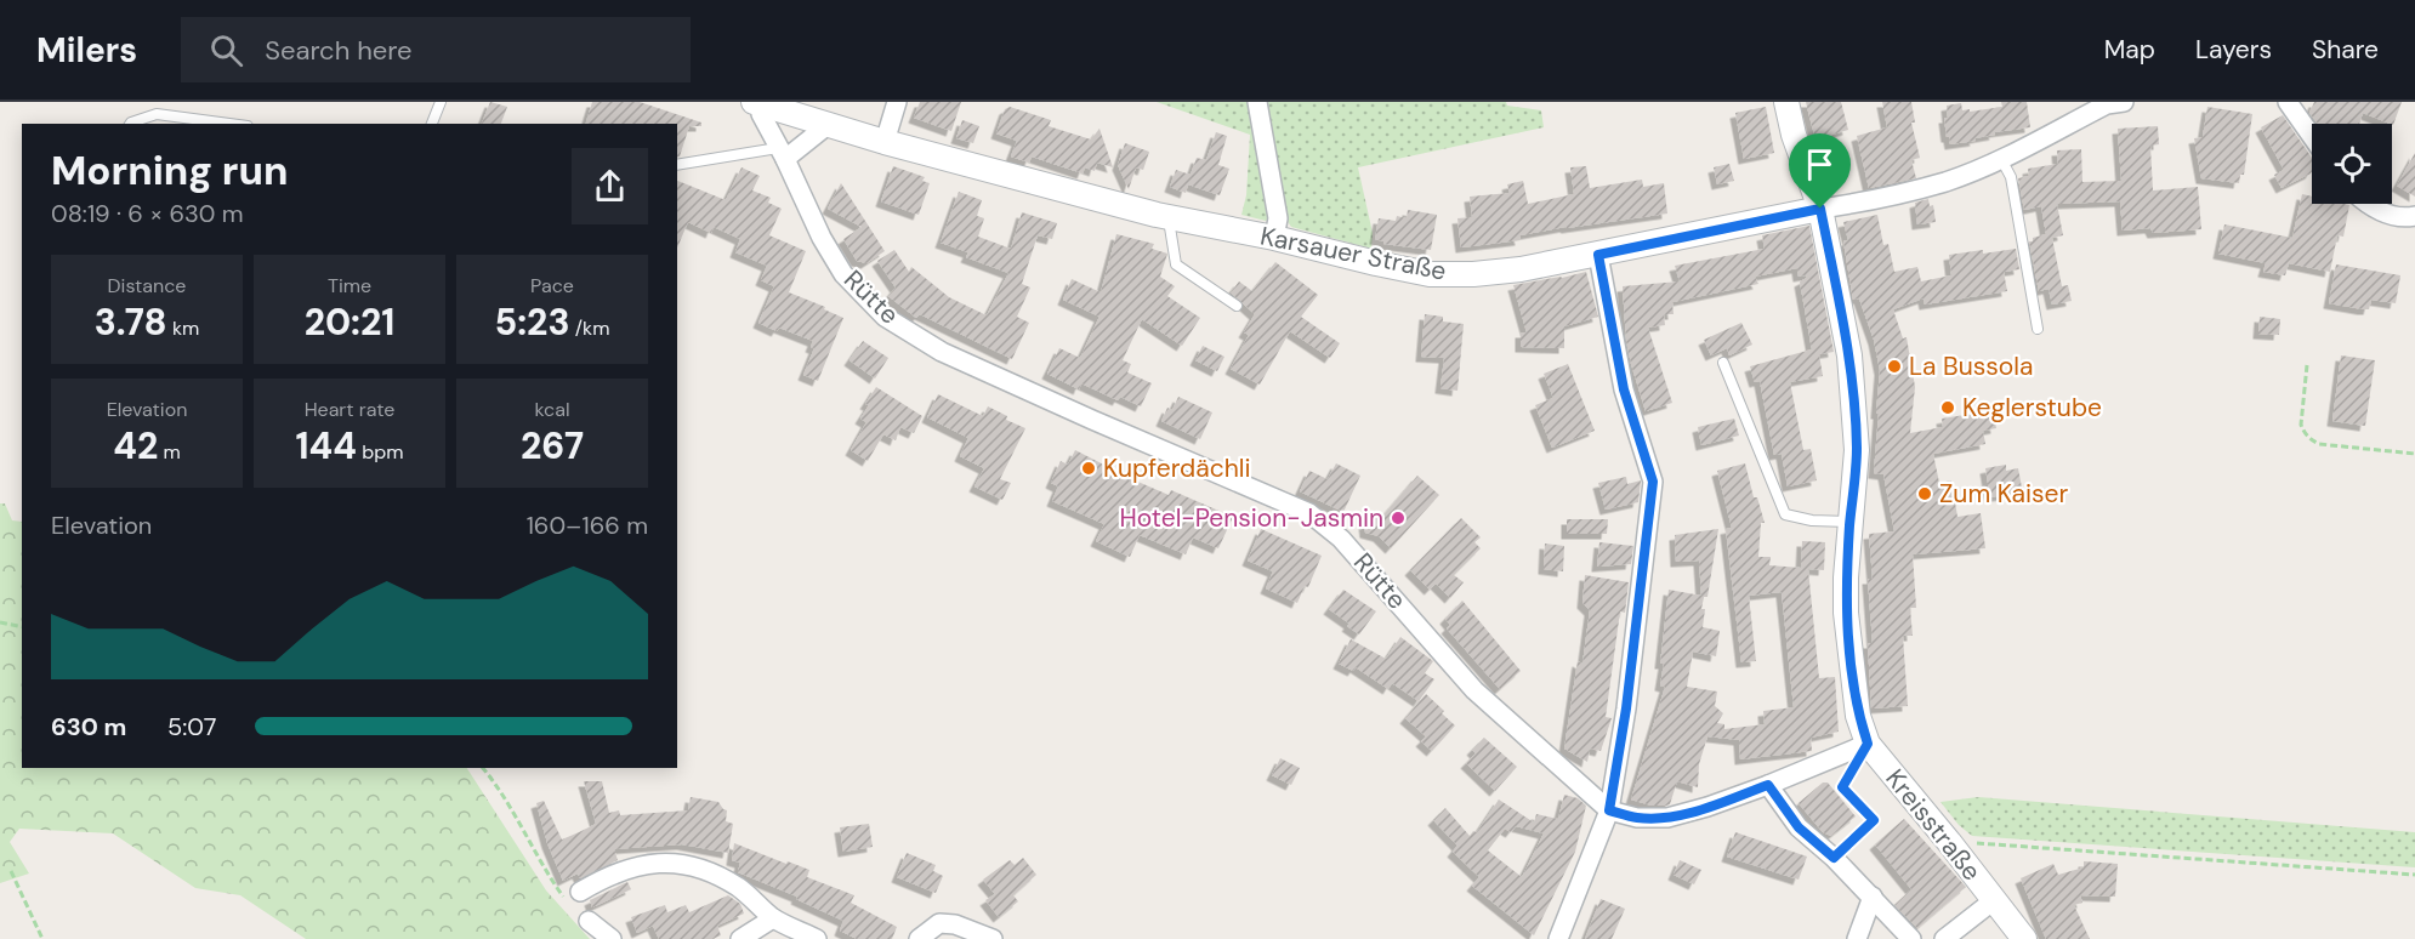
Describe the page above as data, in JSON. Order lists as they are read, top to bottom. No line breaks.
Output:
{"streets":{"street":["Karsauer Straße","Rütte","Kreisstraße"]},"crossings":[["Karsauer Straße","Rütte"],["Karsauer Straße","Kreisstraße"]],"places":["La Bussola","Keglerstube","Kupferdächli","Zum Kaiser","Hotel-Pension-Jasmin"],"page":{"header":"Milers","search":"Search here","nav":["Map","Layers","Share"],"heading":["Morning run","08:19 · 6 × 630 m"],"stats":[["Distance","3.78 km"],["Time","20:21"],["Pace","5:23 /km"],["Elevation","42 m"],["Heart rate","144 bpm"],["kcal","267"]],"chart":["Elevation","160–166 m"],"list":[{"name":"630 m","note":"5:07"}]}}
